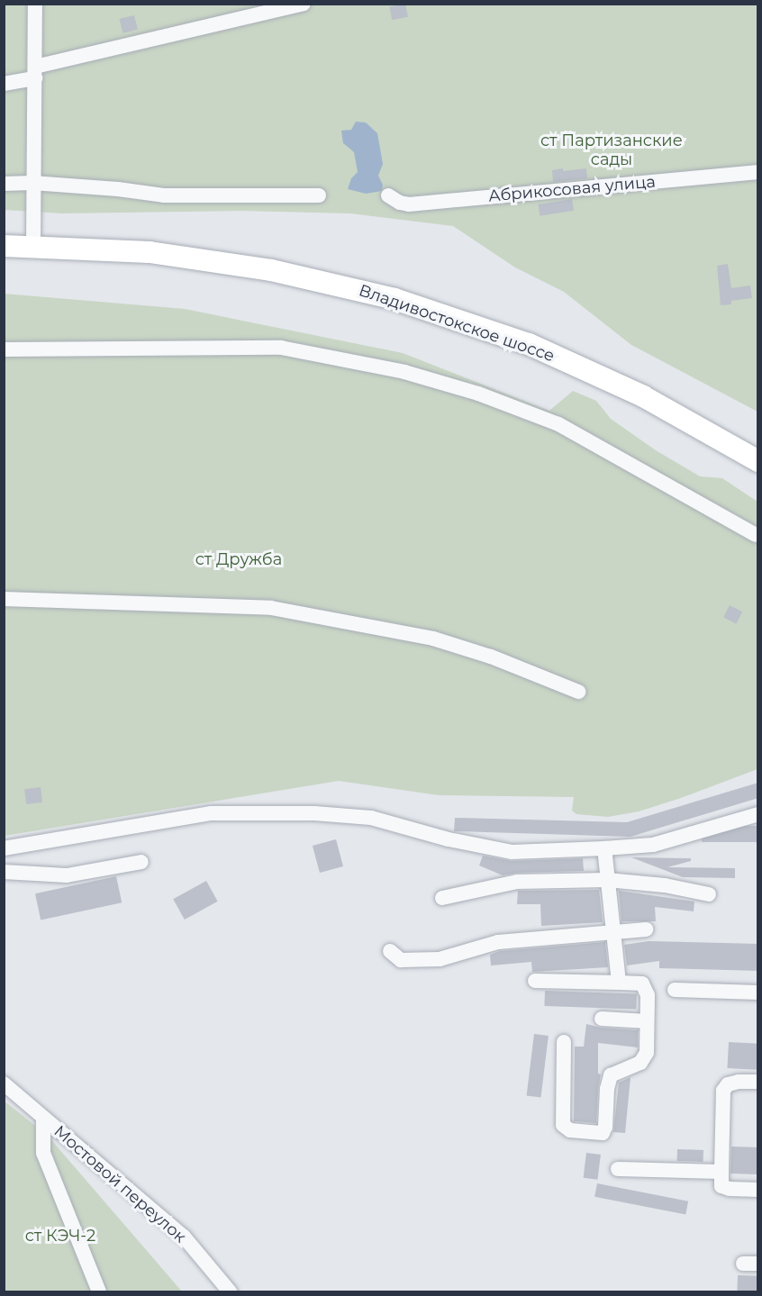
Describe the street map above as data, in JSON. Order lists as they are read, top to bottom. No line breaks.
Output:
{"streets":{"highway":["Владивостокское шоссе"],"street":["Абрикосовая улица","Мостовой переулок"]},"parks":["ст Партизанские сады","ст Дружба","ст КЭЧ-2"]}
